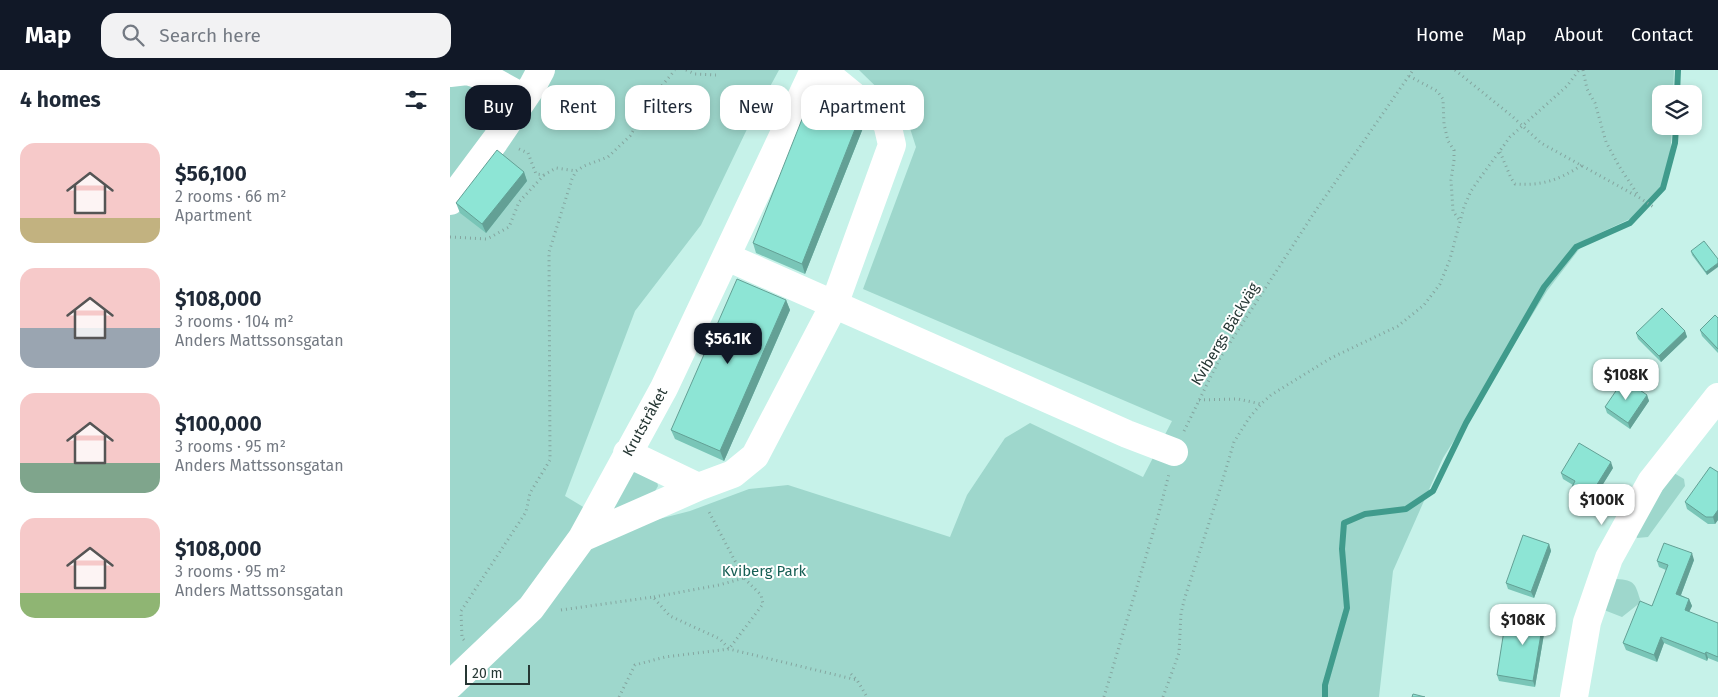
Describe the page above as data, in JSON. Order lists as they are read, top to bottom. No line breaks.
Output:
{"streets":{"street":["Krutstråket"],"path":["Kvibergs Bäckväg"]},"parks":["Kviberg Park"],"scale_bar":"20 m","page":{"header":"Map","search":"Search here","nav":["Home","Map","About","Contact"],"heading":"4 homes","chip":["Buy","Rent","Filters","New","Apartment"],"list":[{"name":"$56,100","note":"2 rooms · 66 m² · Apartment"},{"name":"$108,000","note":"3 rooms · 104 m² · Anders Mattssonsgatan"},{"name":"$100,000","note":"3 rooms · 95 m² · Anders Mattssonsgatan"},{"name":"$108,000","note":"3 rooms · 95 m² · Anders Mattssonsgatan"}],"price":["$56.1K","$108K","$100K","$108K"],"scale":"20 m"}}
